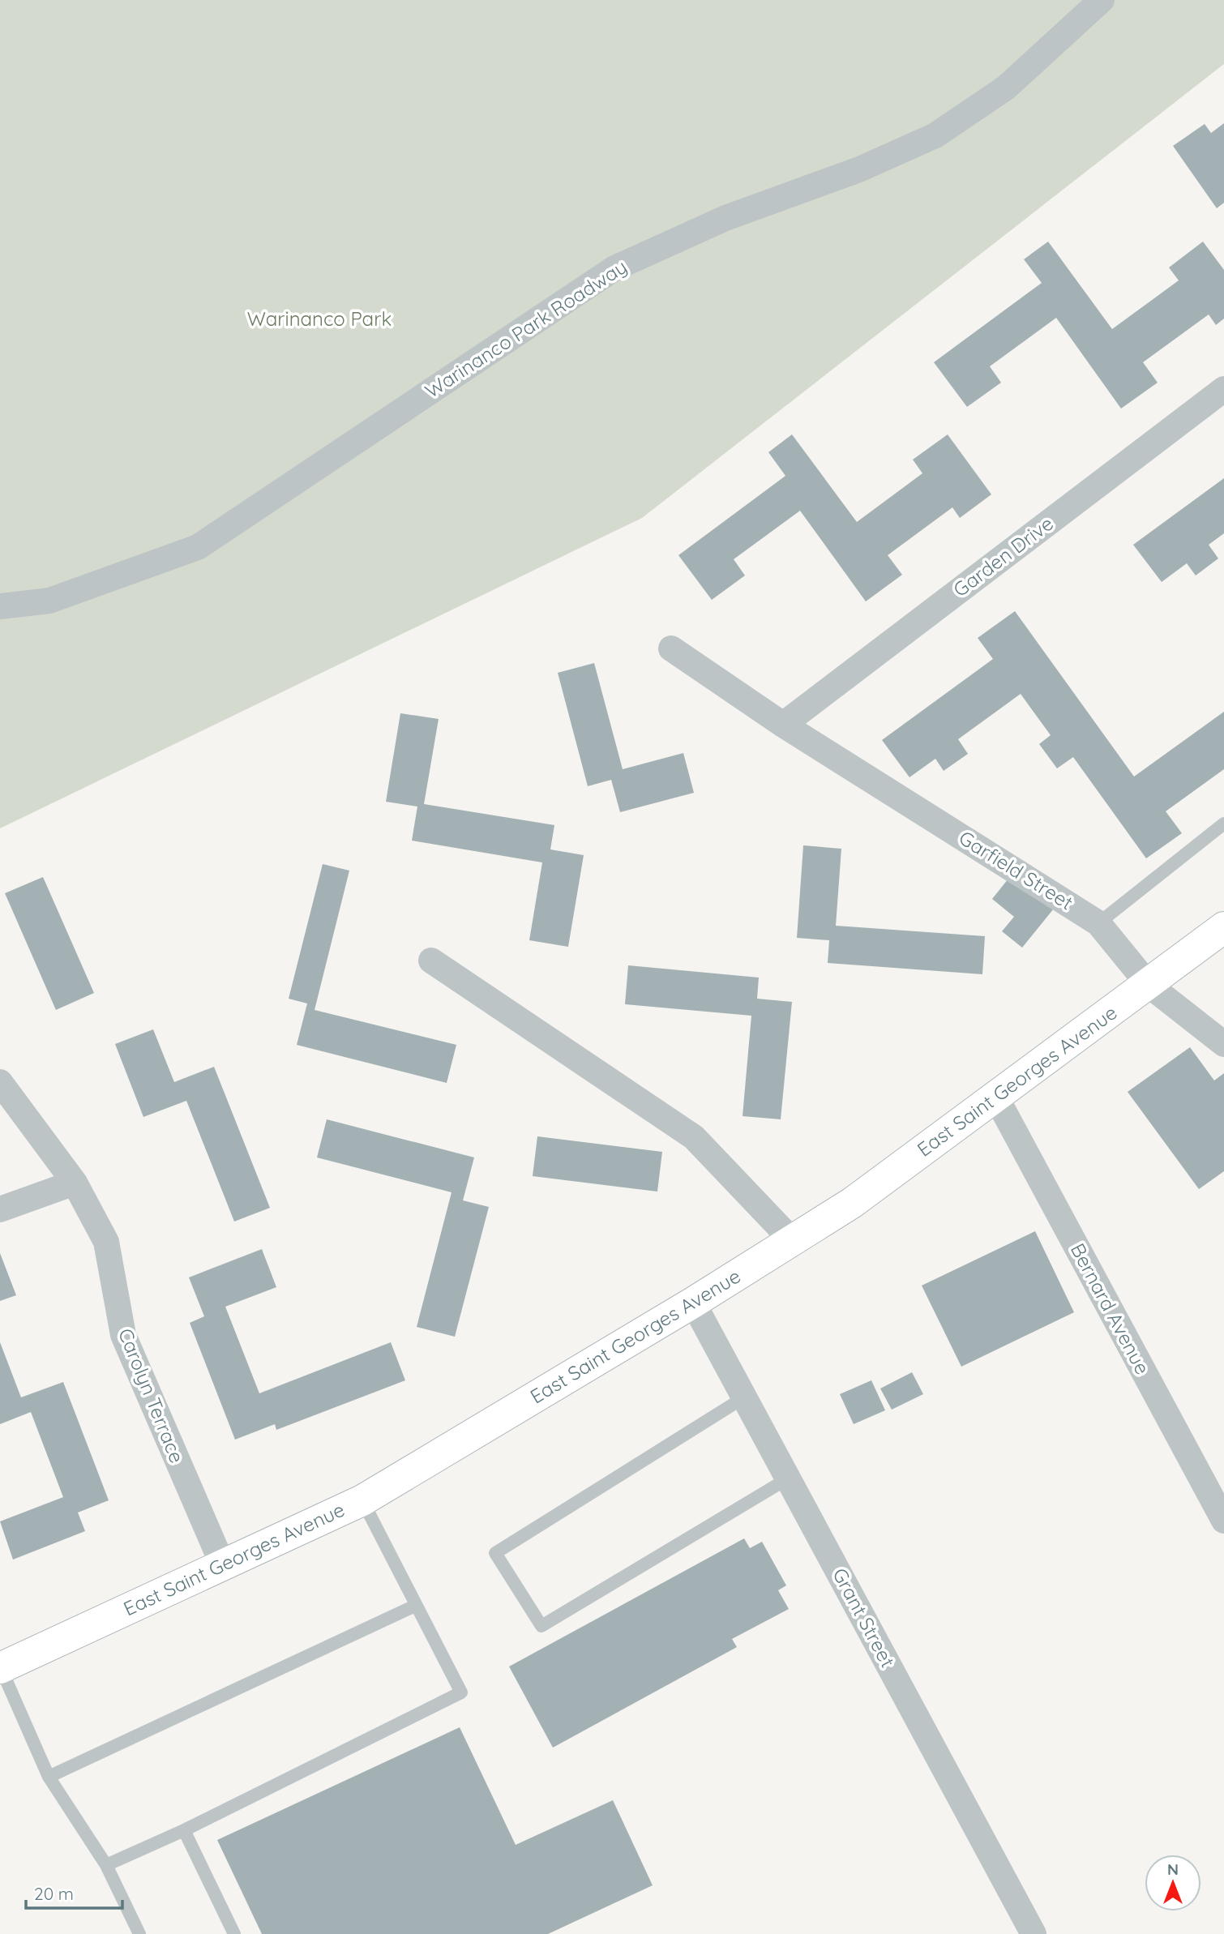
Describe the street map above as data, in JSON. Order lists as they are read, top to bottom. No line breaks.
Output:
{"streets":{"main road":["East Saint Georges Avenue"],"street":["Warinanco Park Roadway","Garden Drive","Garfield Street","Bernard Avenue","Carolyn Terrace","Grant Street"]},"crossings":[["Garden Drive","Garfield Street"],["Garfield Street","East Saint Georges Avenue"],["East Saint Georges Avenue","Bernard Avenue"],["East Saint Georges Avenue","Carolyn Terrace"],["East Saint Georges Avenue","Grant Street"]],"parks":["Warinanco Park"],"scale_bar":"20 m","north":"top"}
